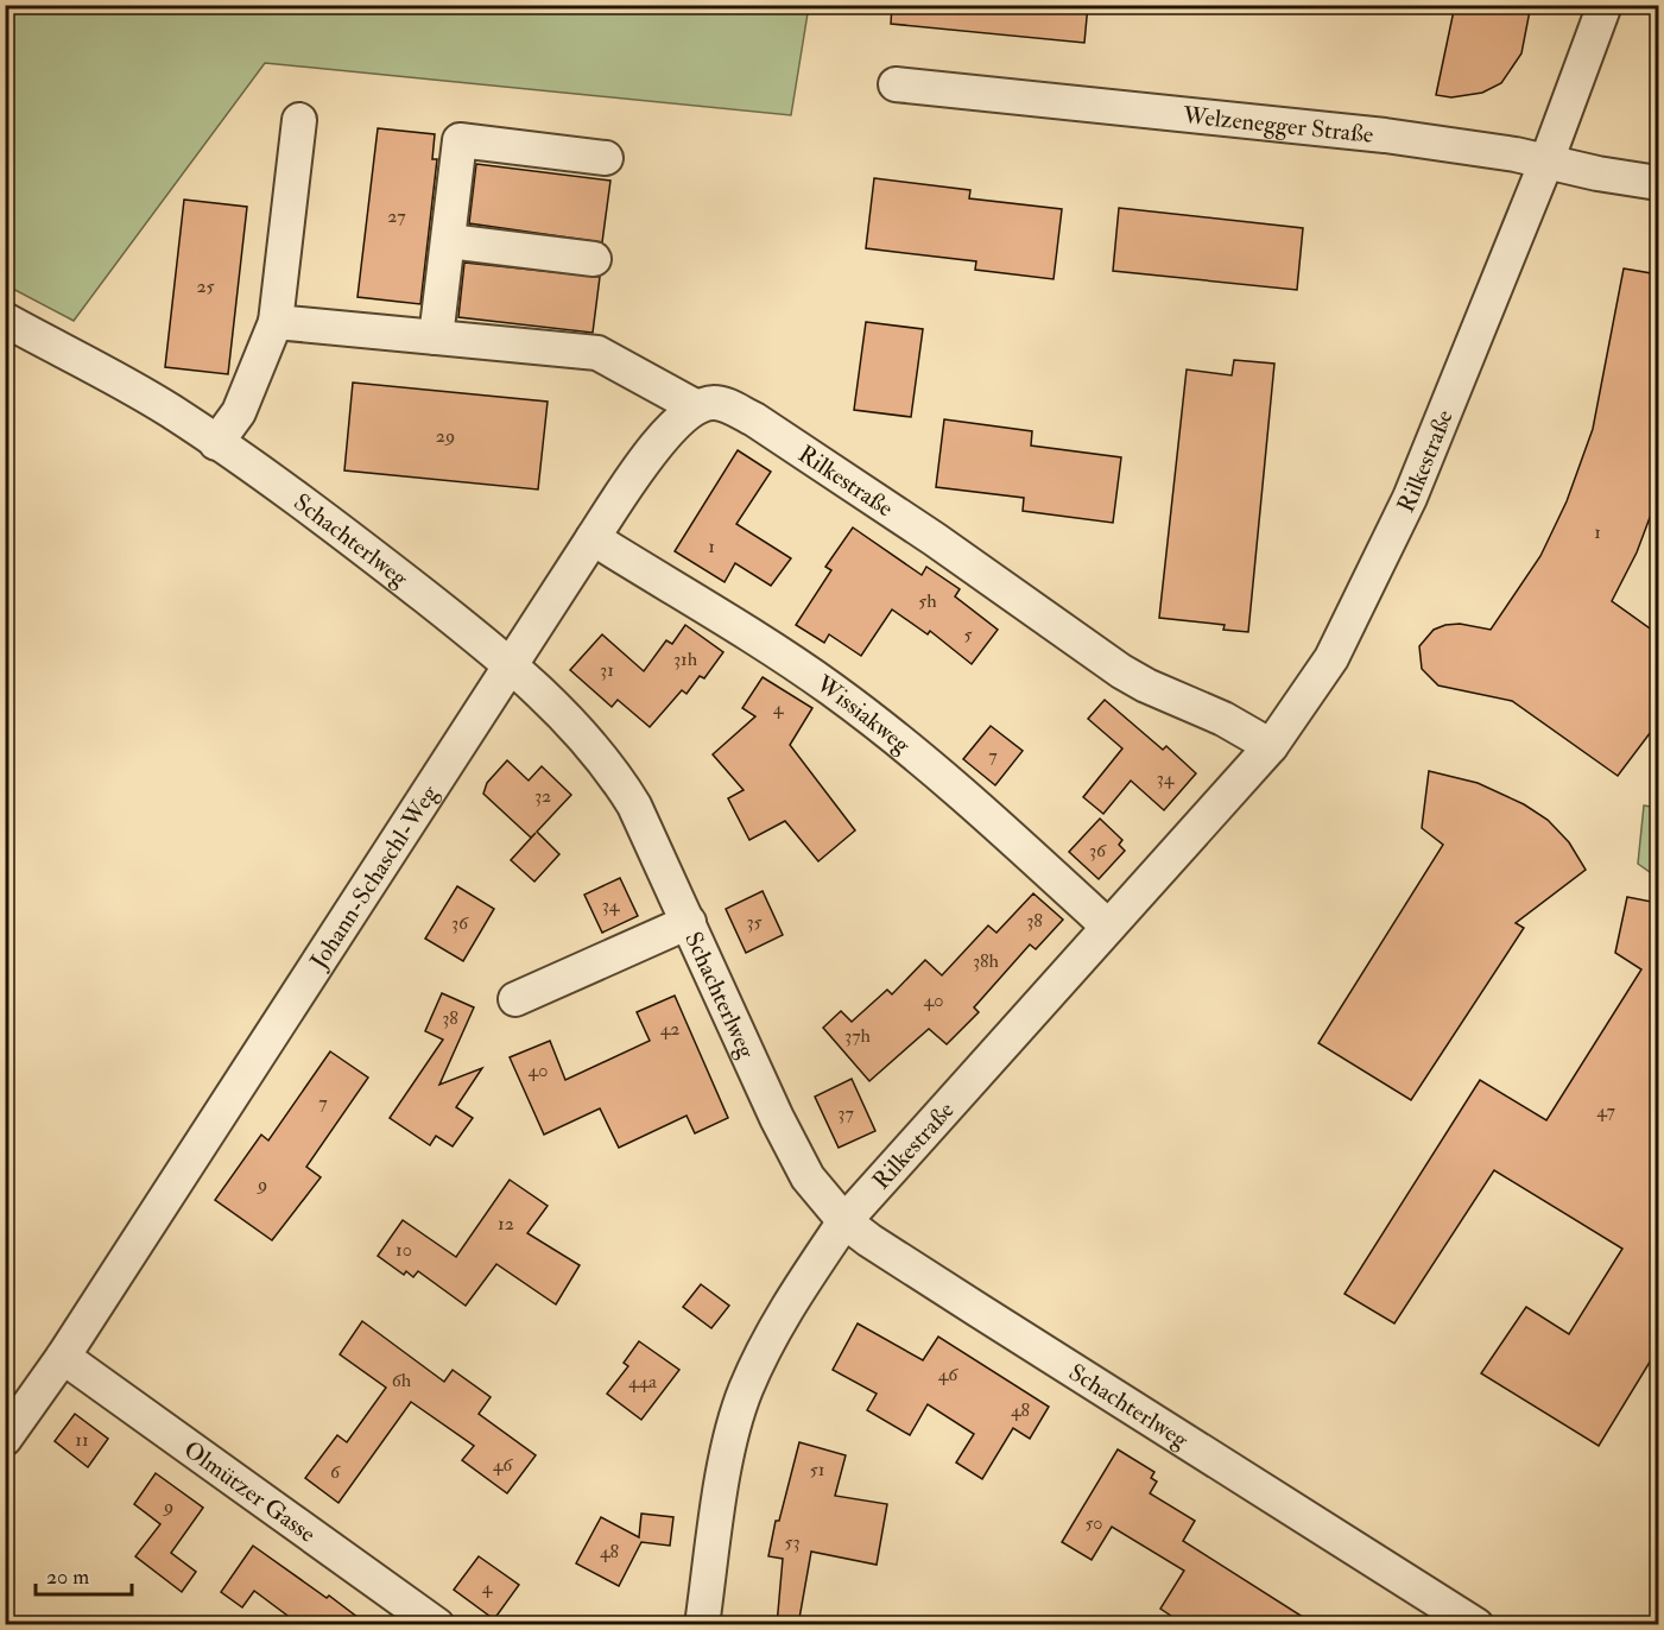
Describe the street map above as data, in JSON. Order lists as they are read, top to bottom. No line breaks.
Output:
{"streets":{"street":["Welzenegger Straße","Rilkestraße","Schachterlweg","Wissiakweg","Johann-Schaschl-Weg","Olmützer Gasse"]},"crossings":[["Welzenegger Straße","Rilkestraße"],["Rilkestraße","Schachterlweg"],["Rilkestraße","Wissiakweg"],["Rilkestraße","Johann-Schaschl-Weg"],["Schachterlweg","Johann-Schaschl-Weg"],["Wissiakweg","Johann-Schaschl-Weg"],["Johann-Schaschl-Weg","Olmützer Gasse"]],"house_numbers":["27","25","29","1","1","5h","5","31h","31","4","7","34","32","36","34","38","35","36","38h","40","38","42","37h","40","7","47","37","9","12","10","46","6h","44a","48","11","46","51","6","9","50","53","48","4"],"scale_bar":"20 m"}
